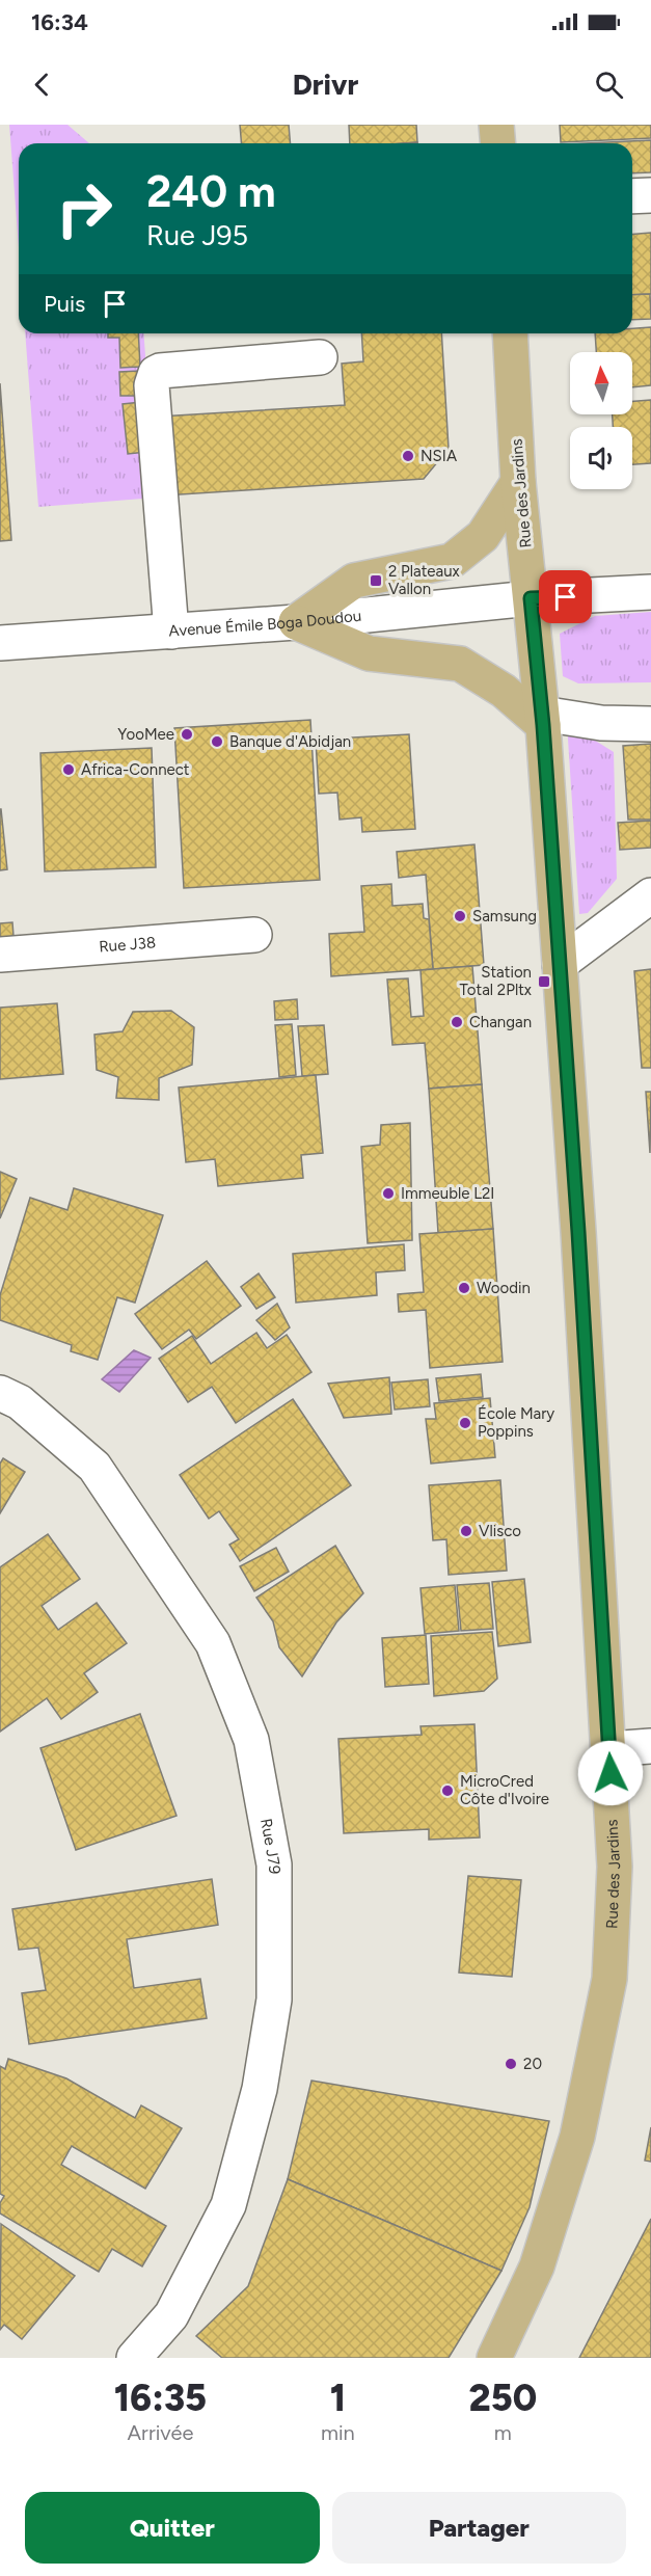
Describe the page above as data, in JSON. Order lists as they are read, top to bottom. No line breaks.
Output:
{"streets":{"main road":["Rue des Jardins"],"street":["Avenue Émile Boga Doudou","Rue J38","Rue J79"]},"crossings":[["Rue des Jardins","Avenue Émile Boga Doudou"]],"places":{"other":["NSIA","YooMee","Banque d'Abidjan","Africa-Connect","Samsung","Changan","Immeuble L2I","Woodin","École Mary Poppins","Vlisco","MicroCred Côte d'Ivoire","20"],"transit":["2 Plateaux Vallon","Station Total 2Pltx"]},"north":"top","page":{"status":"16:34","header":"Drivr","turn":["240 m","Rue J95"],"then":"Puis","eta":["16:35","Arrivée","1","min","250","m"],"buttons":["Quitter","Partager"]}}
